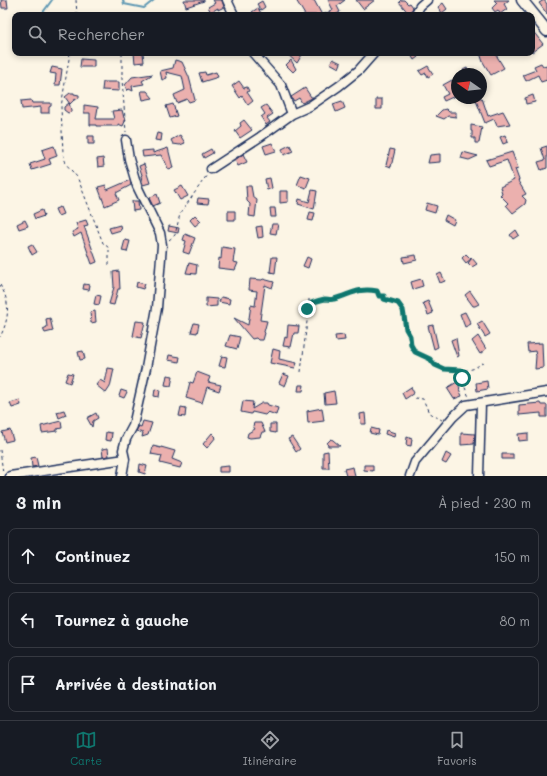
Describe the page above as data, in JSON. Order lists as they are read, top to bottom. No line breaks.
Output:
{"north":"left","page":{"search":"Rechercher","heading":["3 min","À pied · 230 m"],"list":[["Continuez","150 m"],["Tournez à gauche","80 m"],"Arrivée à destination"],"nav":["Carte","Itinéraire","Favoris"]}}
